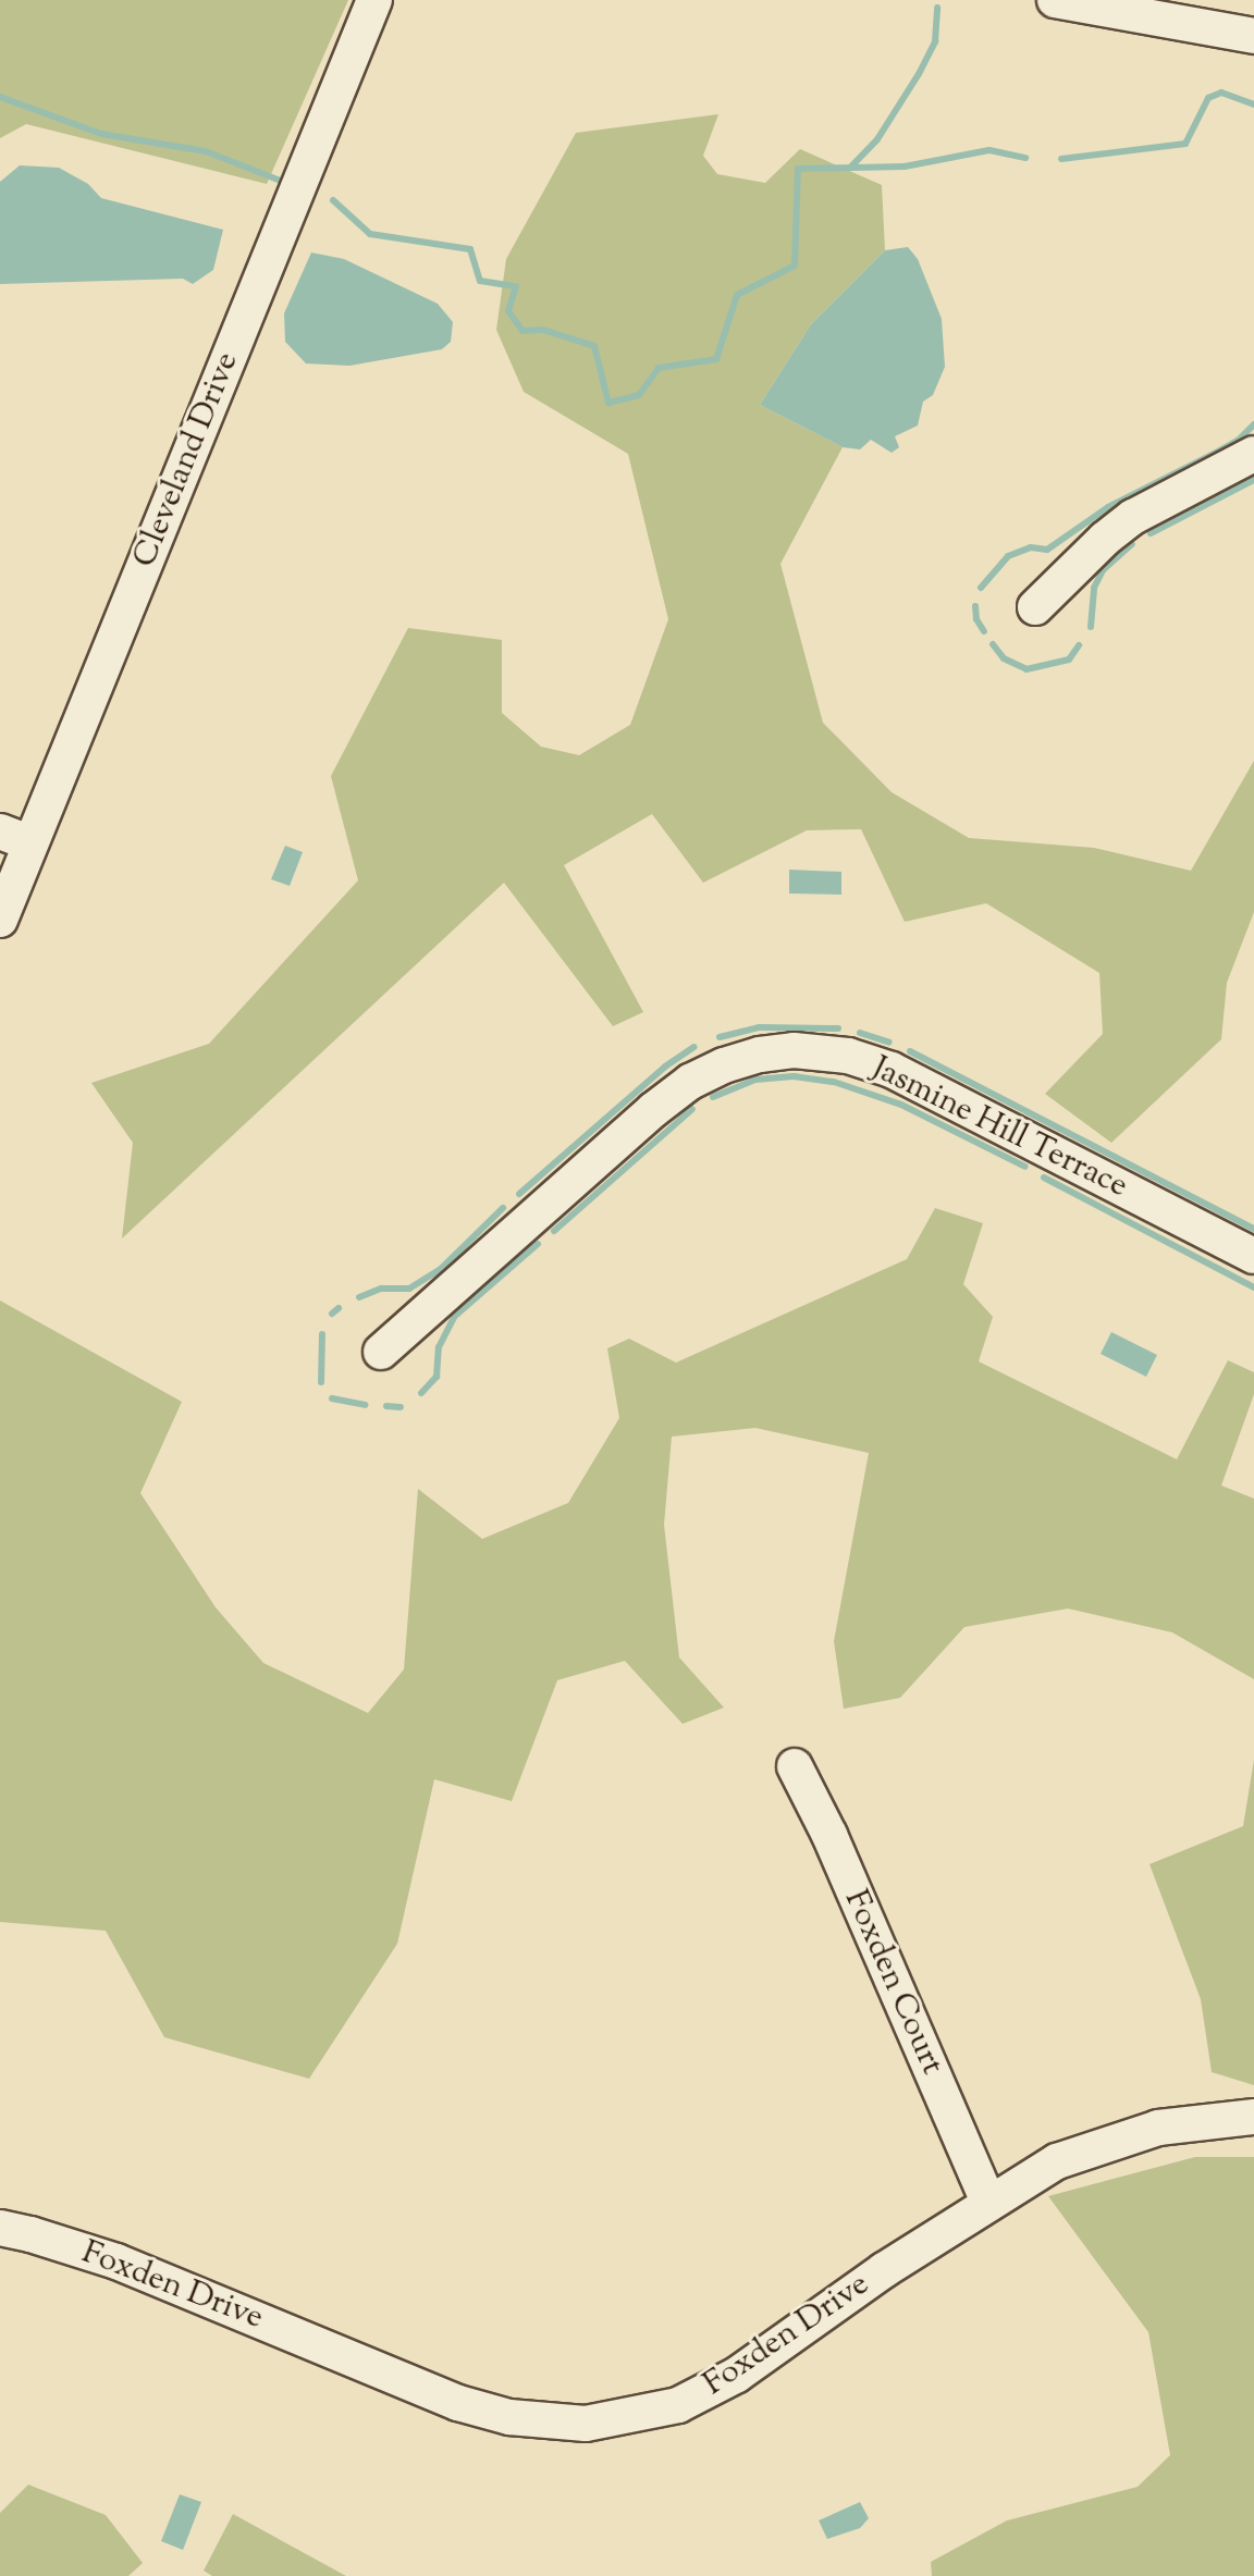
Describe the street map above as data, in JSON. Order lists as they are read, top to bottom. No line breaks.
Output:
{"streets":{"street":["Cleveland Drive","Jasmine Hill Terrace","Foxden Court","Foxden Drive"]},"crossings":[["Foxden Court","Foxden Drive"]]}
